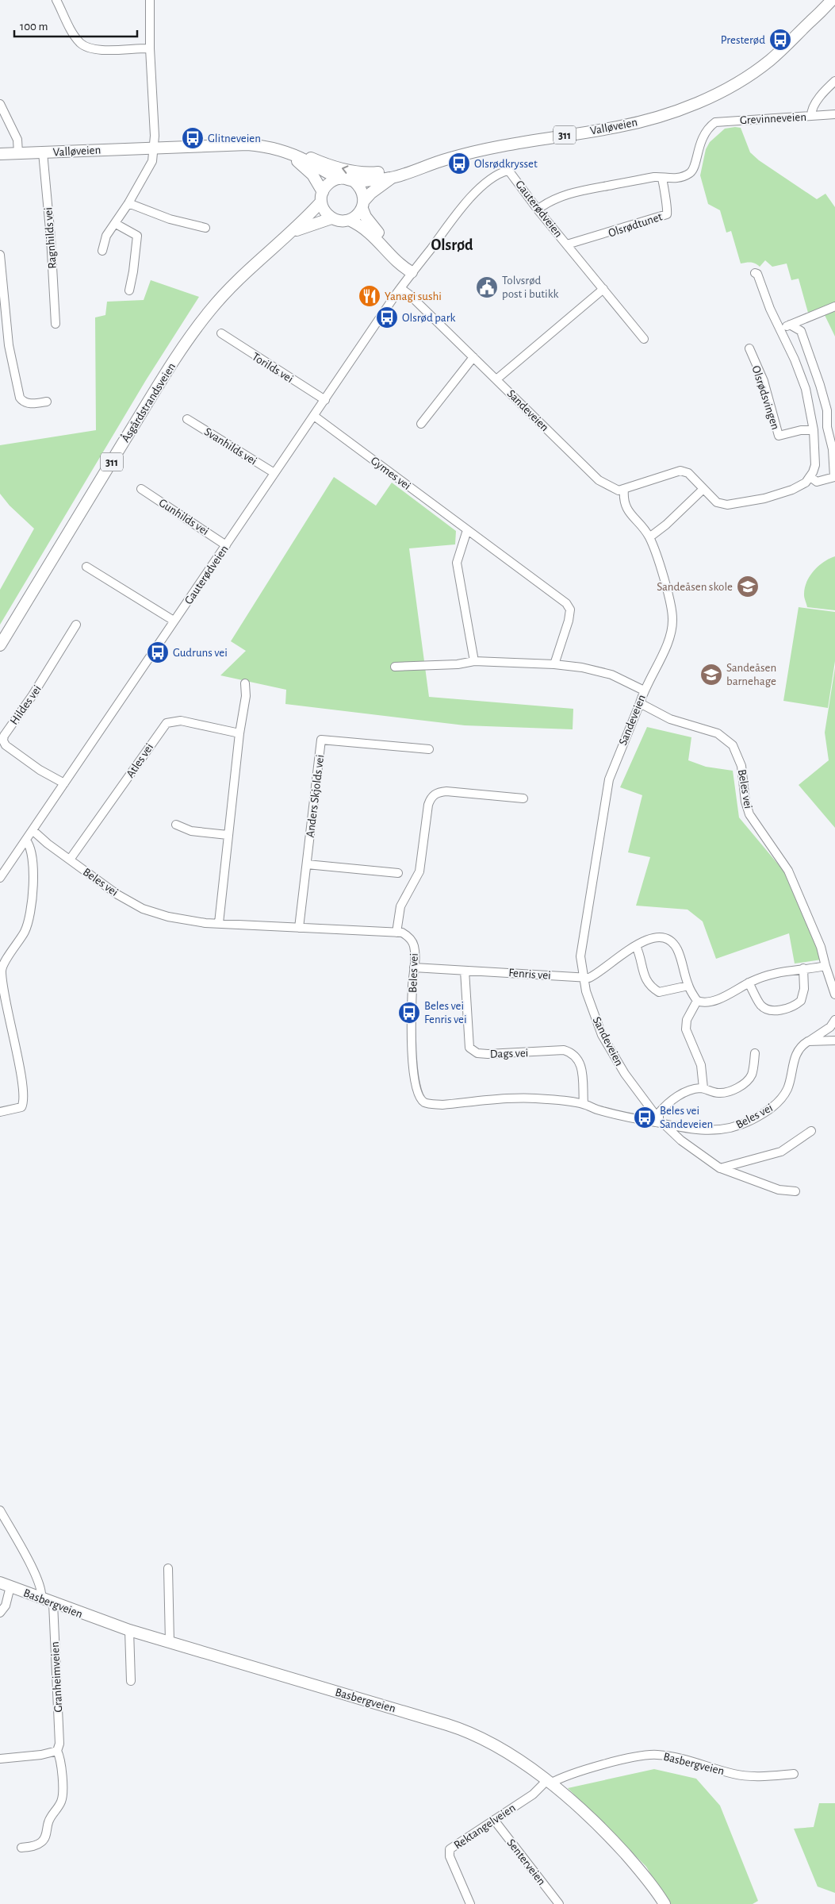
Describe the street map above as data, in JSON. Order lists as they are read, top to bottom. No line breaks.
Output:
{"streets":{"main road":["Valløveien","311","Åsgårdstrandsveien","Basbergveien"],"street":["Grevinneveien","Gauterødveien","Olsrødtunet","Ragnhilds vei","Torilds vei","Olsrødsvingen","Sandeveien","Svanhilds vei","Gymes vei","Gunhilds vei","Hildes vei","Atles vei","Beles vei","Anders Skjolds vei","Fenris vei","Dags vei","Granheimveien","Rektangelveien","Senterveien"]},"crossings":[["Grevinneveien","Olsrødtunet"],["Valløveien","311"],["Valløveien","Ragnhilds vei"],["Valløveien","Åsgårdstrandsveien"],["311","Åsgårdstrandsveien"],["Gauterødveien","Olsrødtunet"],["Gauterødveien","Torilds vei"],["Gauterødveien","Sandeveien"],["Gauterødveien","Svanhilds vei"],["Gauterødveien","Gymes vei"],["Gauterødveien","Gunhilds vei"],["Gauterødveien","Hildes vei"],["Gauterødveien","Beles vei"],["Sandeveien","Beles vei"],["Sandeveien","Fenris vei"],["Atles vei","Beles vei"],["Beles vei","Anders Skjolds vei"],["Beles vei","Fenris vei"],["Beles vei","Dags vei"],["Fenris vei","Dags vei"],["Basbergveien","Granheimveien"],["Basbergveien","Rektangelveien"],["Rektangelveien","Senterveien"]],"districts":["Olsrød"],"places":{"bus stop":["Presterød","Glitneveien","Olsrødkrysset","Olsrød park","Gudruns vei","Beles vei Fenris vei","Beles vei Sandeveien"],"public building":["Tolvsrød post i butikk"],"restaurant":["Yanagi sushi"],"school or university":["Sandeåsen skole","Sandeåsen barnehage"]},"scale_bar":"100 m"}
